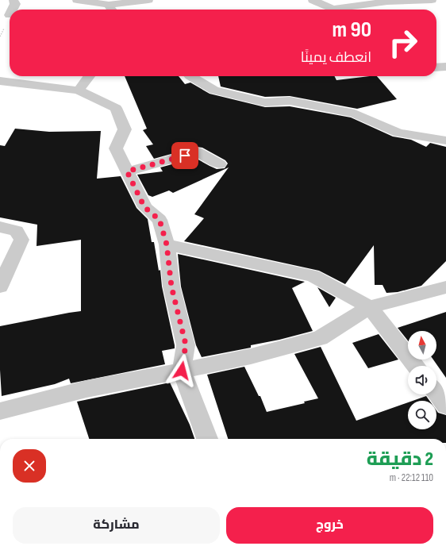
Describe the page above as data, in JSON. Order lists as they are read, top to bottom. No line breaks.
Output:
{"north":"top","page":{"turn":["90 m","انعطف يمينًا"],"heading":["2 دقيقة","110 m · 22:12"],"buttons":["خروج","مشاركة"]}}
